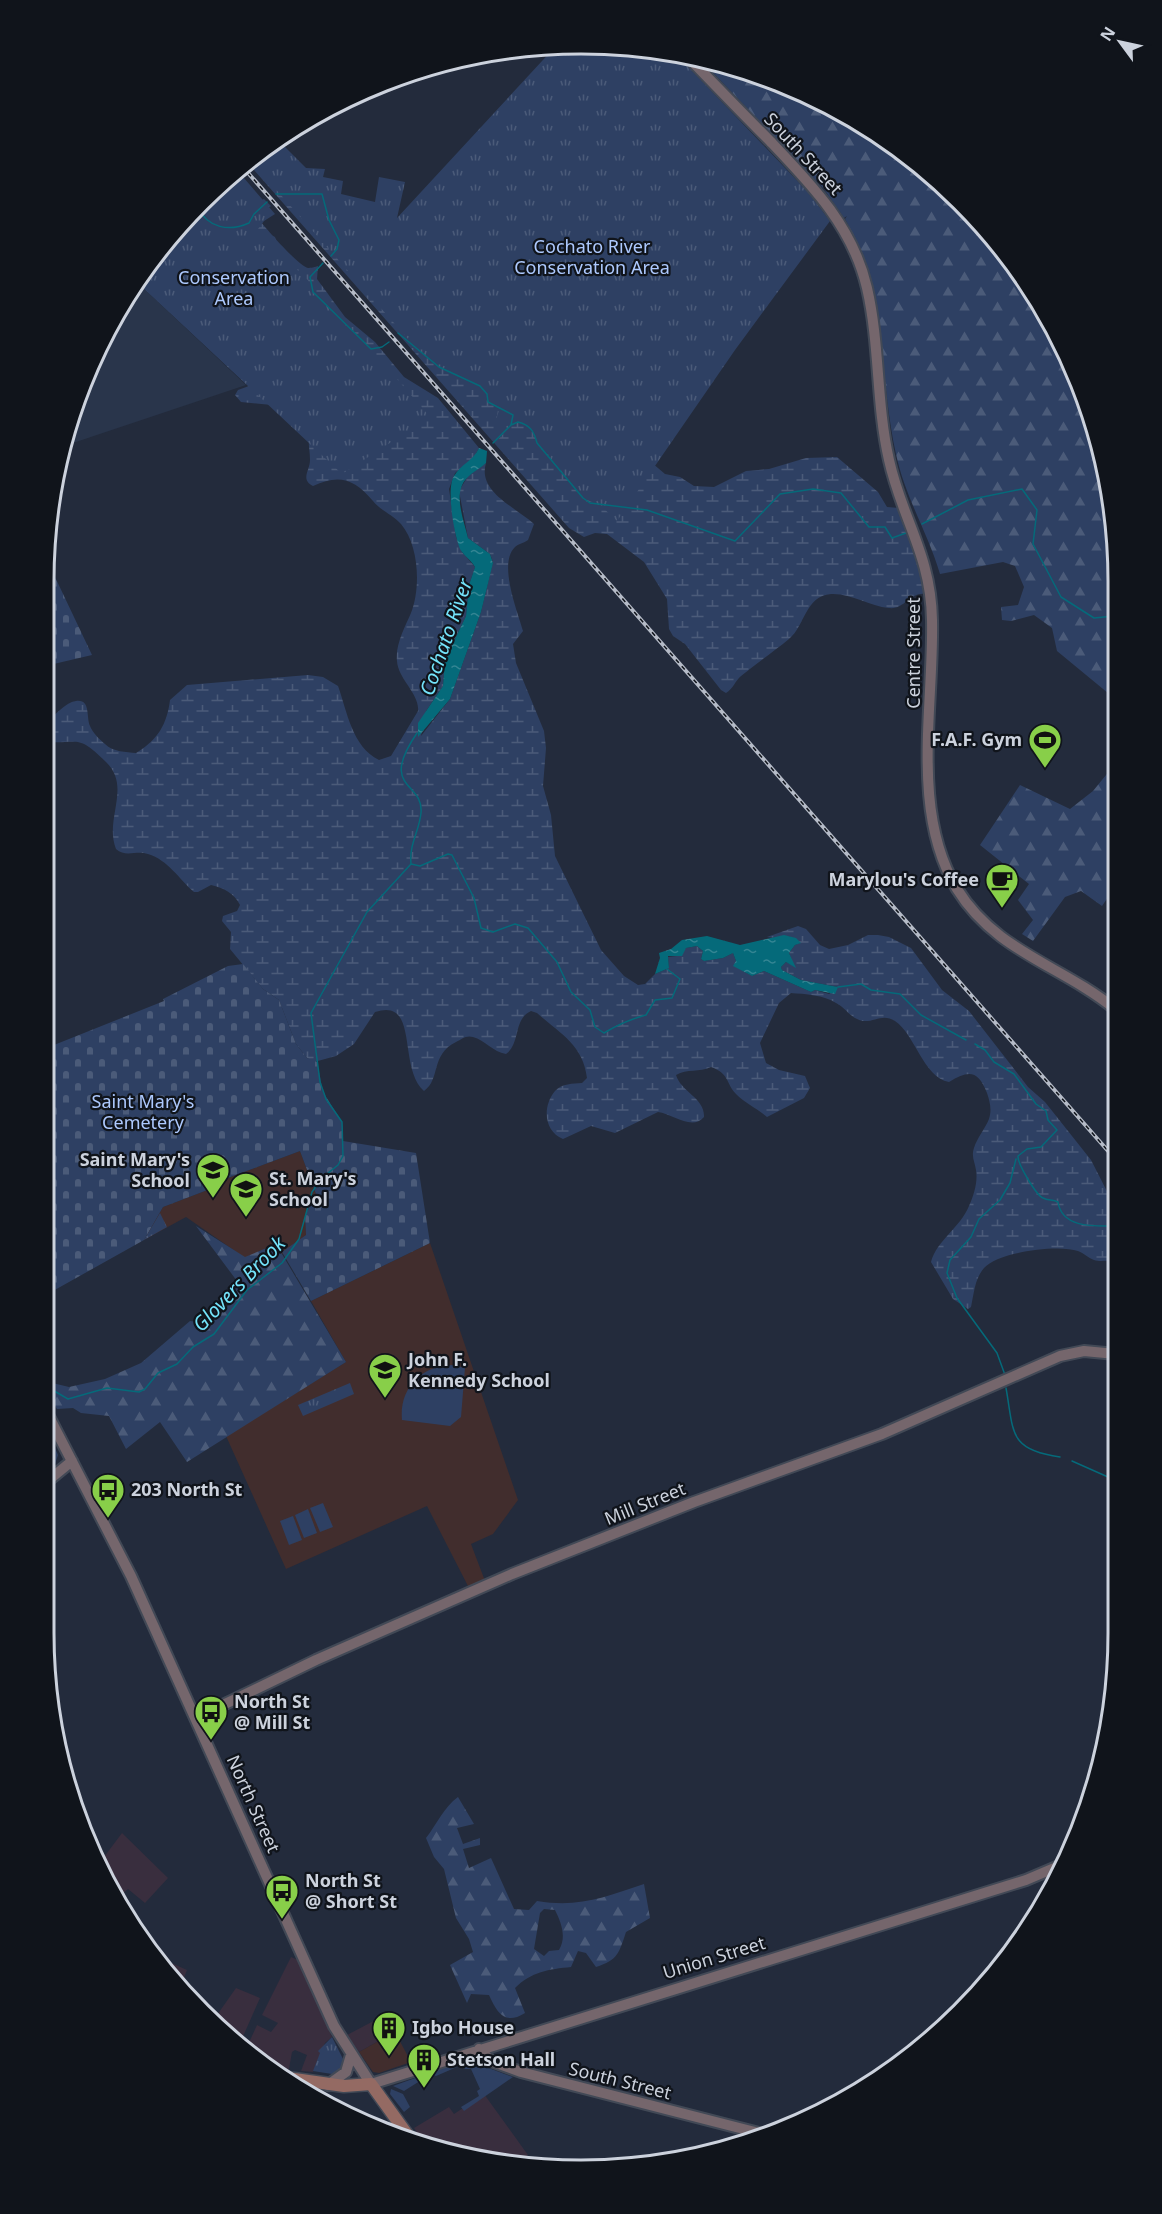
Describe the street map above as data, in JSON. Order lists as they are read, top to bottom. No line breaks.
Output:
{"streets":{"main road":["South Street","Centre Street","Mill Street","North Street","Union Street"]},"crossings":[["South Street","Centre Street"],["South Street","Union Street"],["Mill Street","North Street"],["North Street","Union Street"]],"water":["Cochato River","Glovers Brook"],"parks":["Cochato River Conservation Area","Conservation Area","Saint Mary's Cemetery"],"places":{"sports":["F.A.F. Gym"],"cafe":["Marylou's Coffee"],"school or university":["Saint Mary's School","St. Mary's School","John F. Kennedy School"],"bus stop":["203 North St","North St @ Mill St","North St @ Short St"],"building":["Igbo House","Stetson Hall"]},"north":"top left"}
